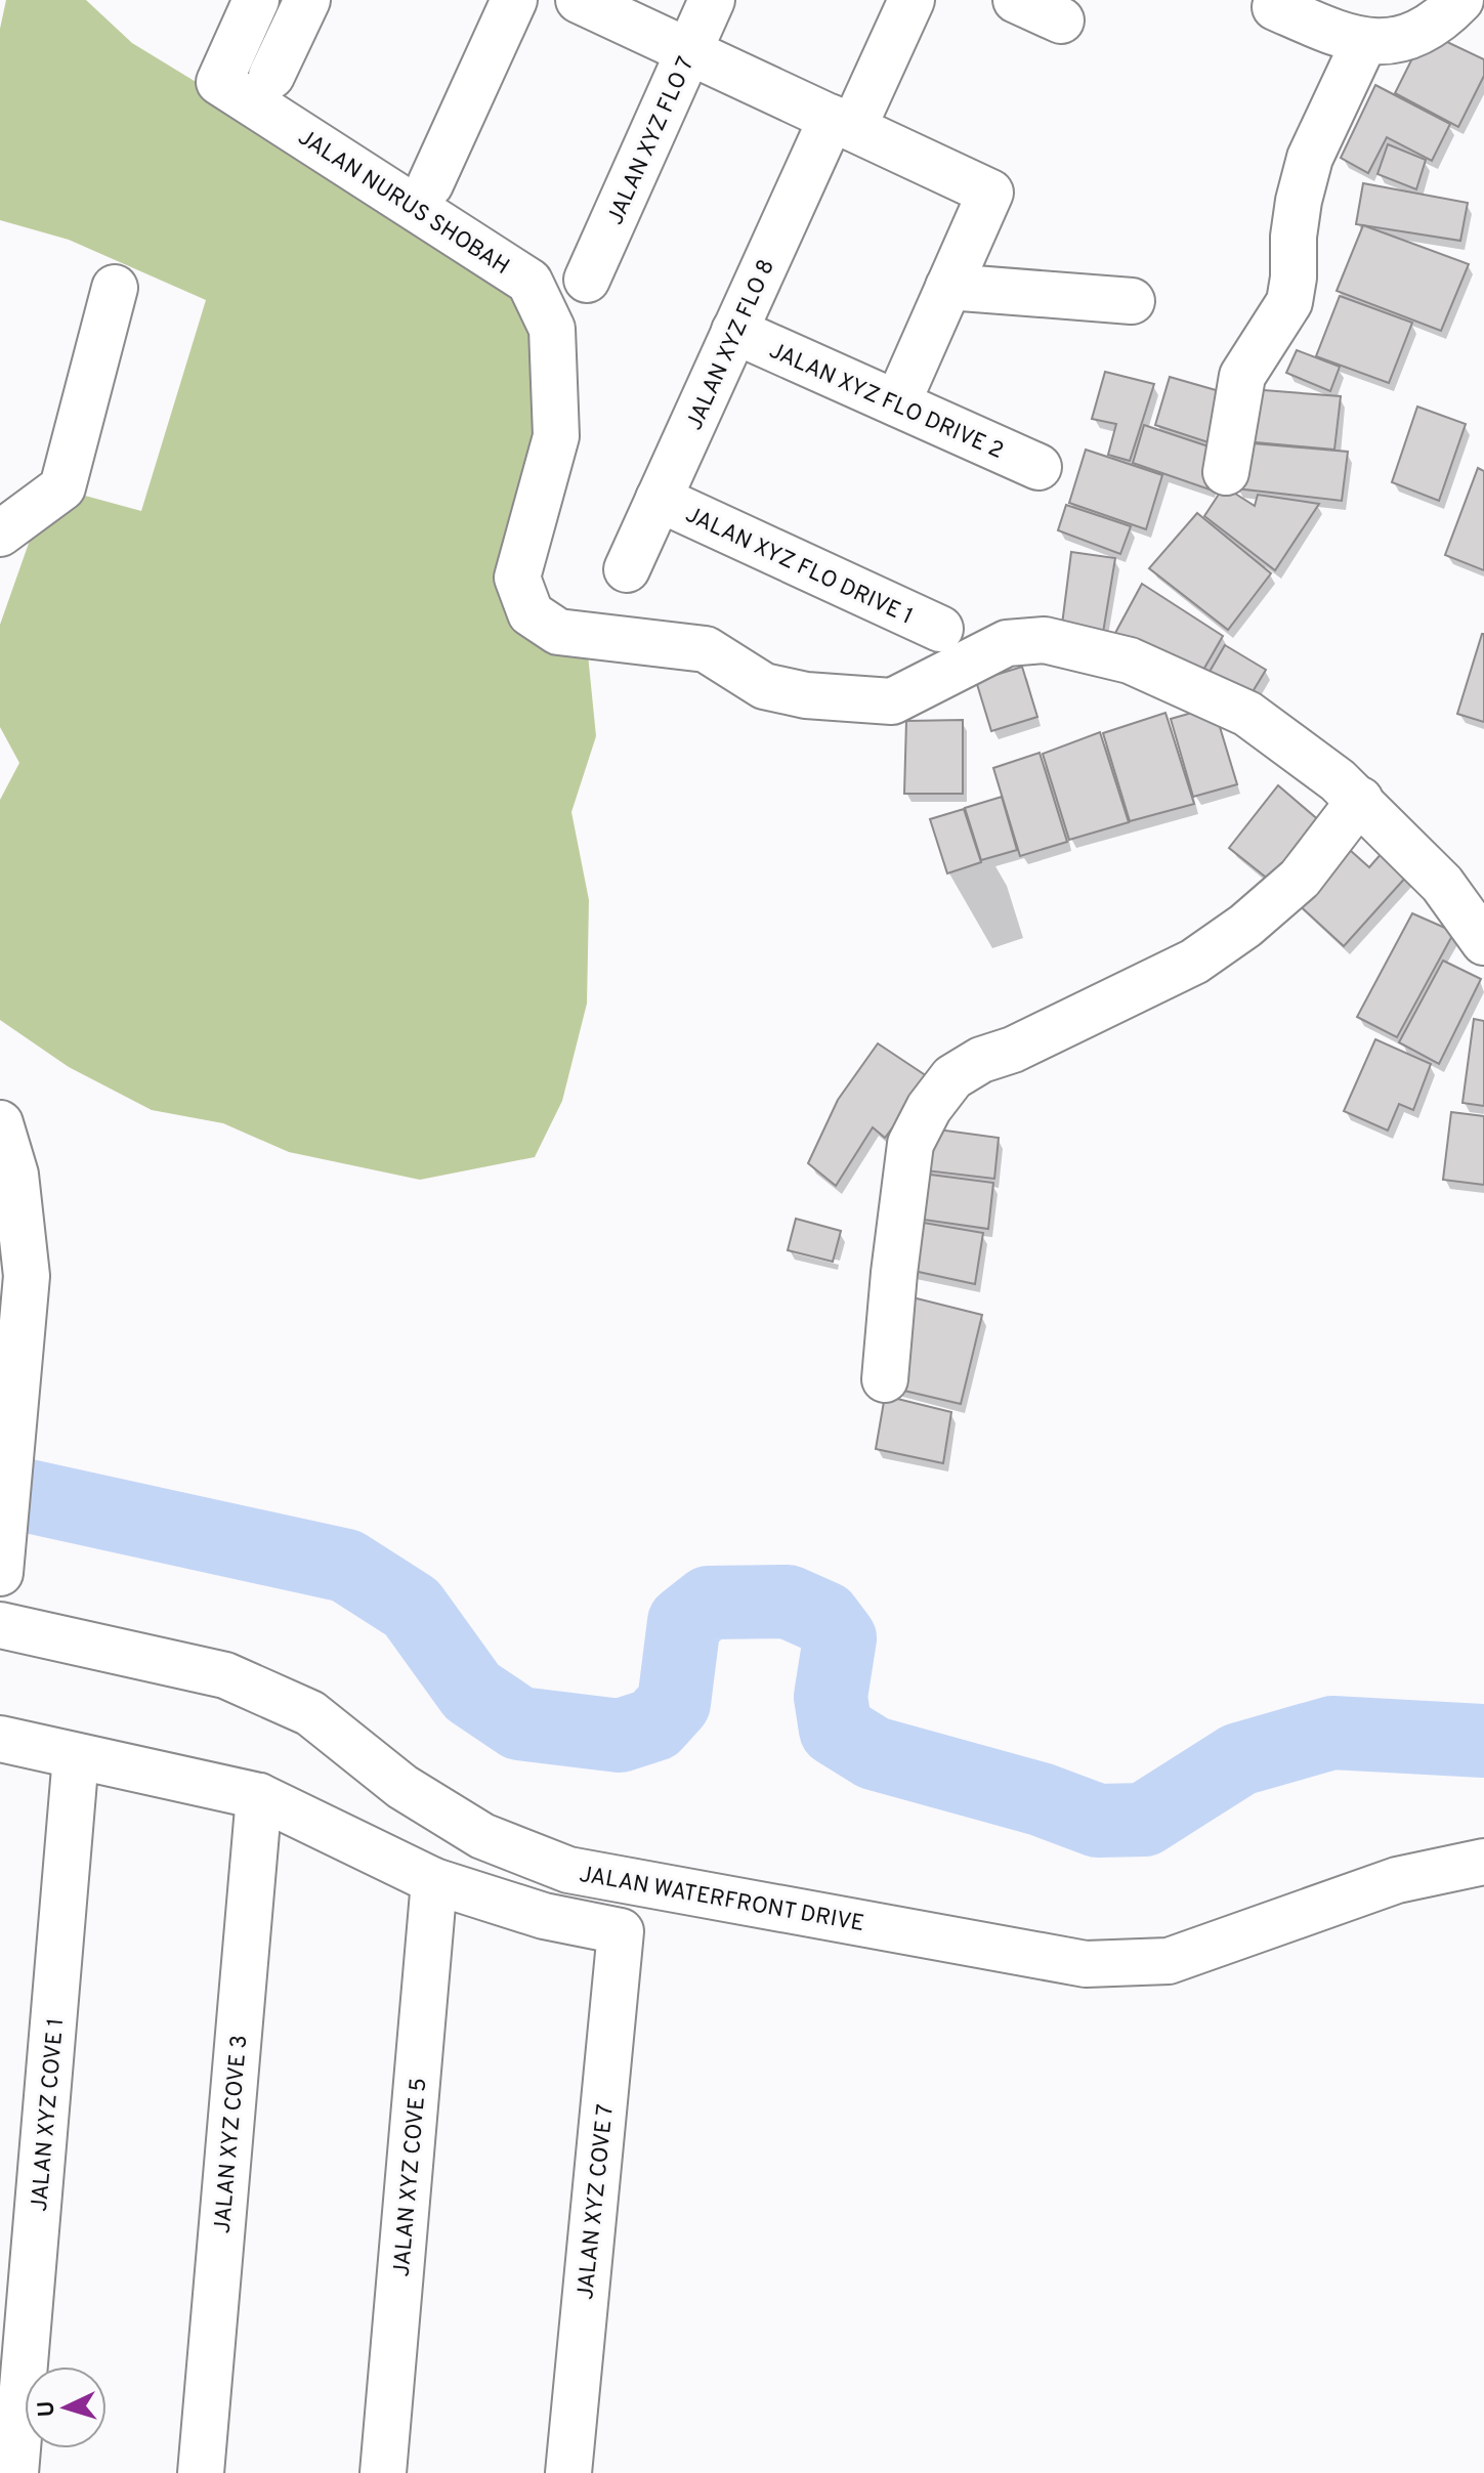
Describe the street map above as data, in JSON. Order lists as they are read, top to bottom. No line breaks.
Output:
{"streets":{"street":["JALAN XYZ FLO 7","JALAN NURUS SHOBAH","JALAN XYZ FLO 8","JALAN XYZ FLO DRIVE 2","JALAN XYZ FLO DRIVE 1","JALAN WATERFRONT DRIVE","JALAN XYZ COVE 1","JALAN XYZ COVE 3","JALAN XYZ COVE 5","JALAN XYZ COVE 7"]},"crossings":[["JALAN XYZ FLO 8","JALAN XYZ FLO DRIVE 2"],["JALAN XYZ FLO 8","JALAN XYZ FLO DRIVE 1"],["JALAN XYZ COVE 5","JALAN XYZ COVE 7"]],"north":"left"}
